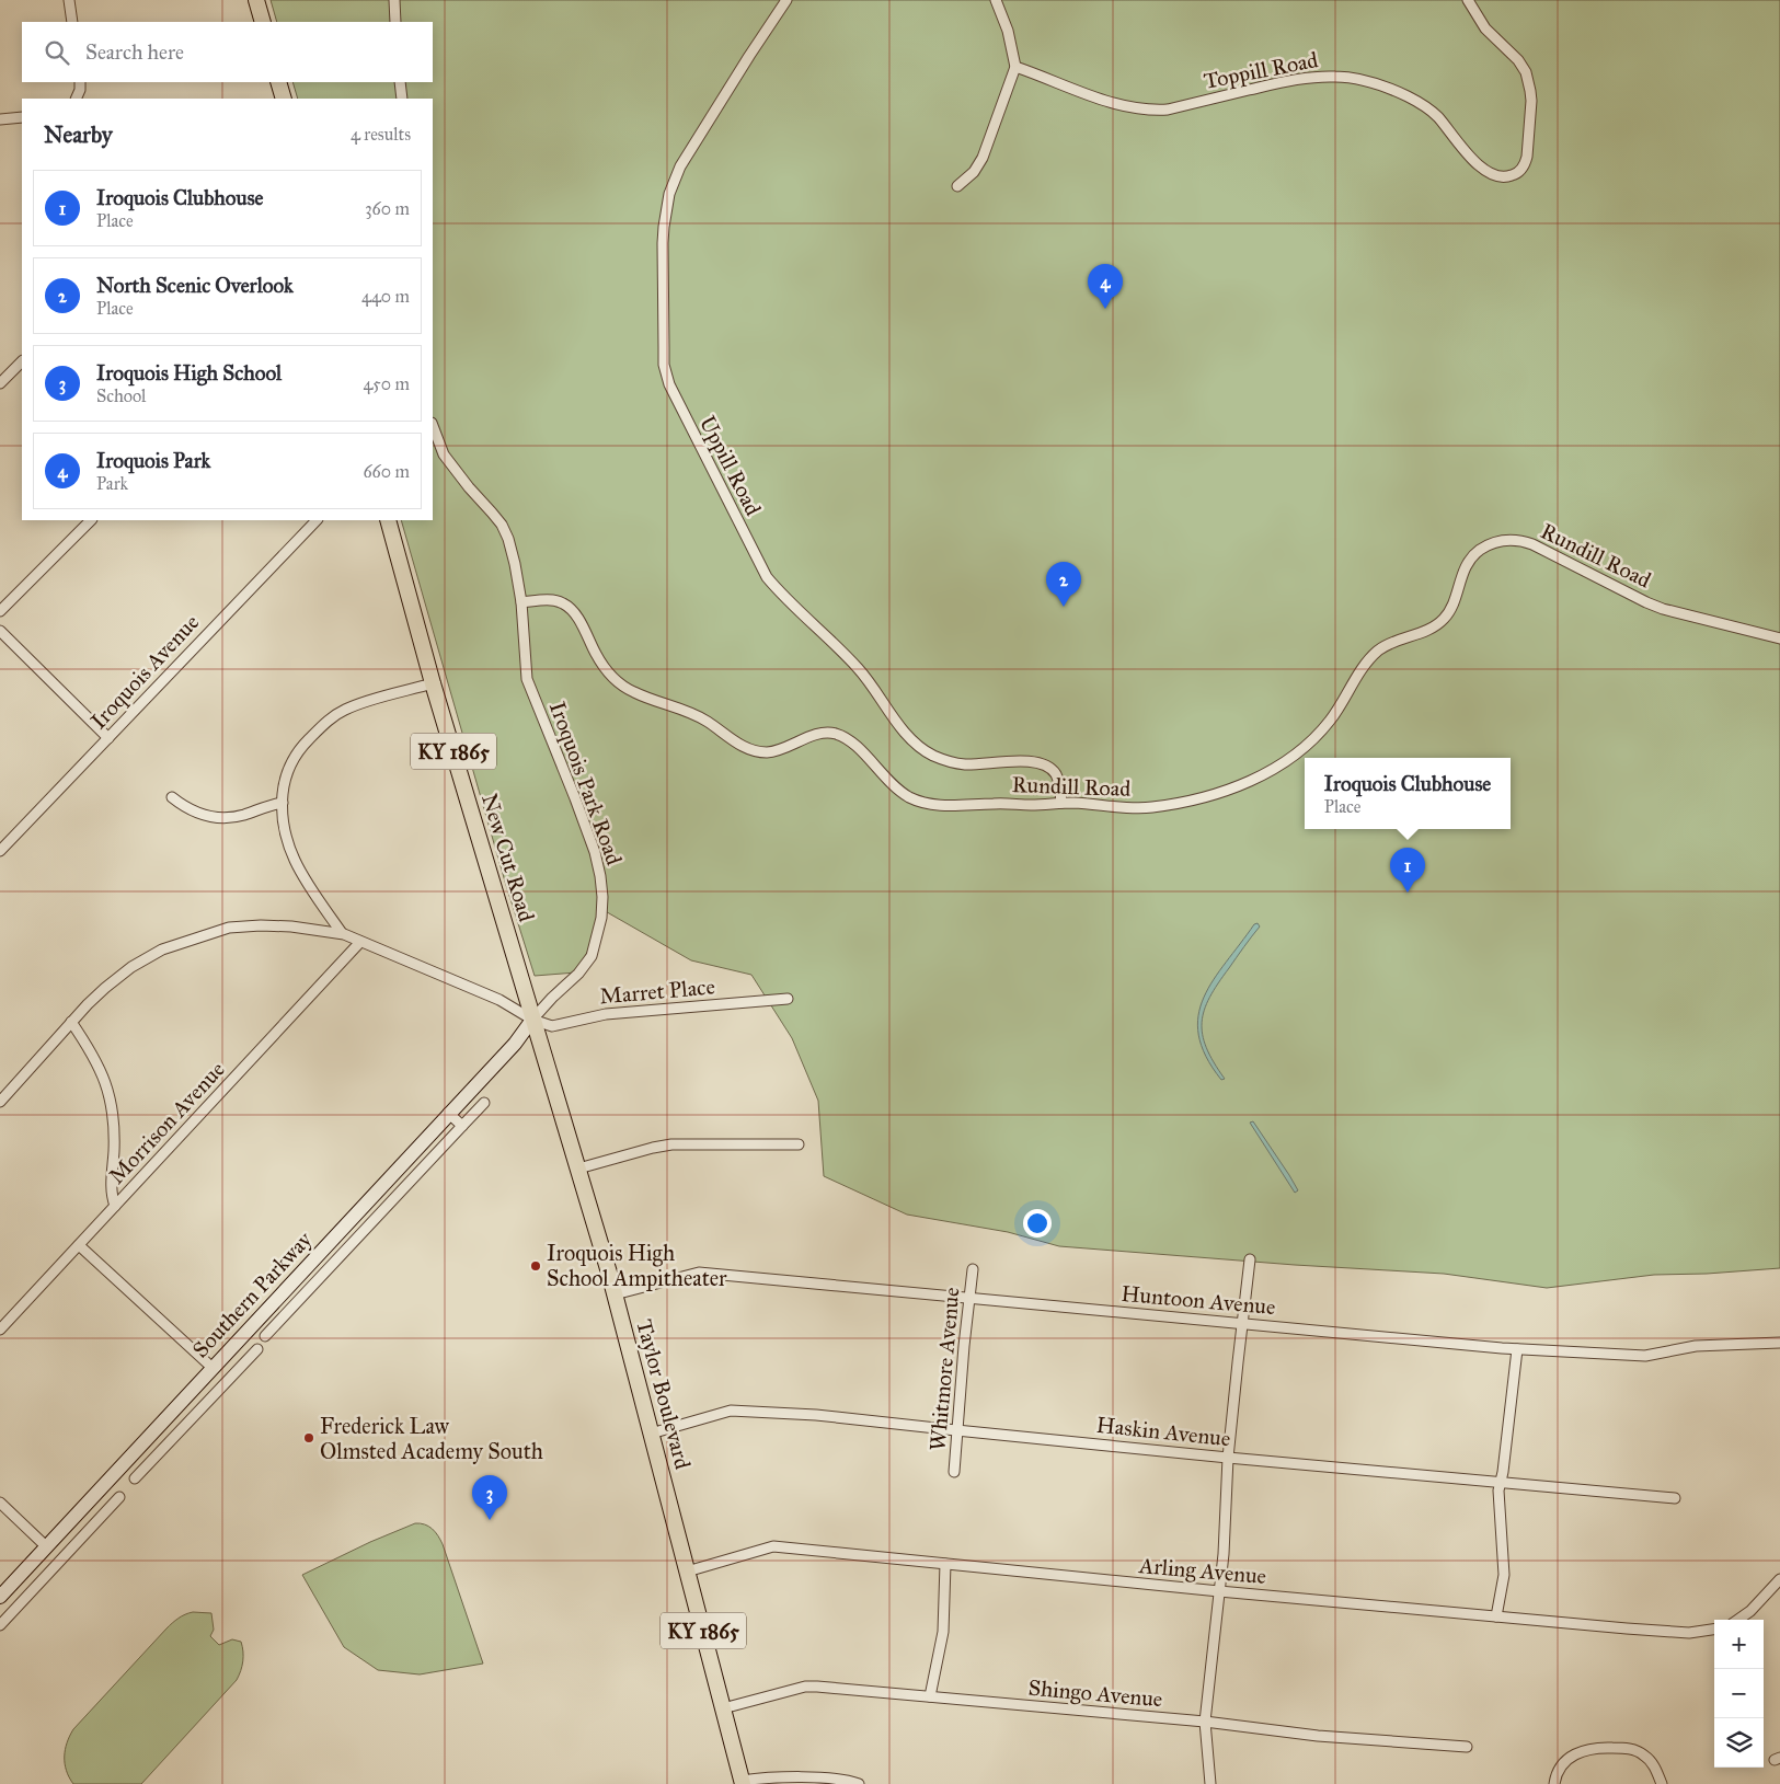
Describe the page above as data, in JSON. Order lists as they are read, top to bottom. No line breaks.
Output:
{"streets":{"main road":["KY 1865","New Cut Road","Southern Parkway","Taylor Boulevard"],"street":["Toppill Road","Uppill Road","Rundill Road","Iroquois Avenue","Iroquois Park Road","Marret Place","Morrison Avenue","Huntoon Avenue","Whitmore Avenue","Haskin Avenue","Arling Avenue","Shingo Avenue"]},"crossings":[["Uppill Road","Rundill Road"],["Rundill Road","Iroquois Park Road"],["Iroquois Park Road","New Cut Road"],["Iroquois Park Road","Marret Place"],["Iroquois Park Road","Southern Parkway"],["Iroquois Park Road","Taylor Boulevard"],["New Cut Road","Marret Place"],["New Cut Road","Southern Parkway"],["New Cut Road","Taylor Boulevard"],["Marret Place","Morrison Avenue"],["Marret Place","Southern Parkway"],["Marret Place","Taylor Boulevard"],["Southern Parkway","Taylor Boulevard"],["Huntoon Avenue","Whitmore Avenue"],["Huntoon Avenue","Taylor Boulevard"],["Whitmore Avenue","Haskin Avenue"],["Taylor Boulevard","Haskin Avenue"],["Taylor Boulevard","Arling Avenue"],["Taylor Boulevard","Shingo Avenue"]],"places":["Iroquois High School Ampitheater","Frederick Law Olmsted Academy South"],"page":{"search":"Search here","heading":["Nearby","4 results"],"list":[{"mark":"1","name":"Iroquois Clubhouse","note":"Place","value":"360 m"},{"mark":"2","name":"North Scenic Overlook","note":"Place","value":"440 m"},{"mark":"3","name":"Iroquois High School","note":"School","value":"450 m"},{"mark":"4","name":"Iroquois Park","note":"Park","value":"660 m"}],"pins":["4","2","1","3"],"popup":["Iroquois Clubhouse","Place"],"map_buttons":["+","−"]}}
